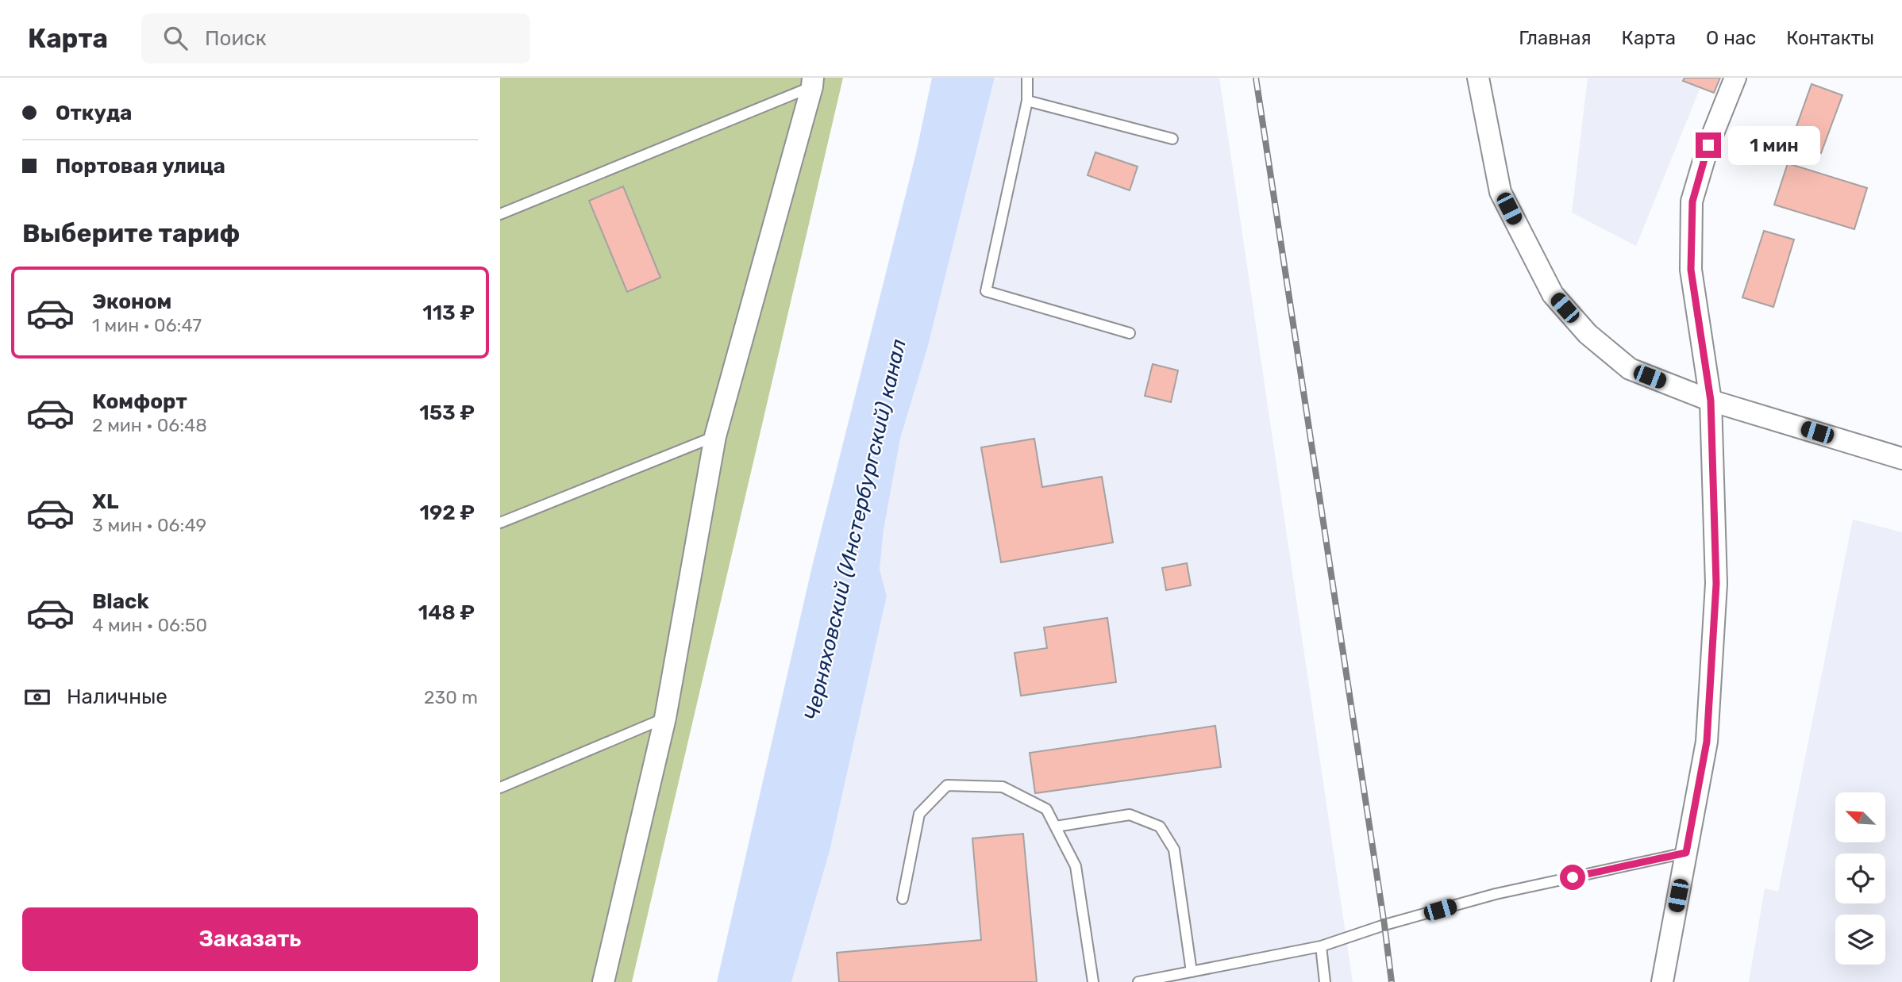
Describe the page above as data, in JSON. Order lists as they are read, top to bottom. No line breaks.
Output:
{"water":["Черняховский (Инстербургский) канал"],"north":"top left","page":{"header":"Карта","search":"Поиск","nav":["Главная","Карта","О нас","Контакты"],"banner":["Откуда","Портовая улица"],"bubble":"1 мин","heading":"Выберите тариф","list":[{"name":"Эконом","note":"1 мин · 06:47","value":"113 ₽"},{"name":"Комфорт","note":"2 мин · 06:48","value":"153 ₽"},{"name":"XL","note":"3 мин · 06:49","value":"192 ₽"},{"name":"Black","note":"4 мин · 06:50","value":"148 ₽"}],"pay":["Наличные","230 m"],"buttons":"Заказать"}}
